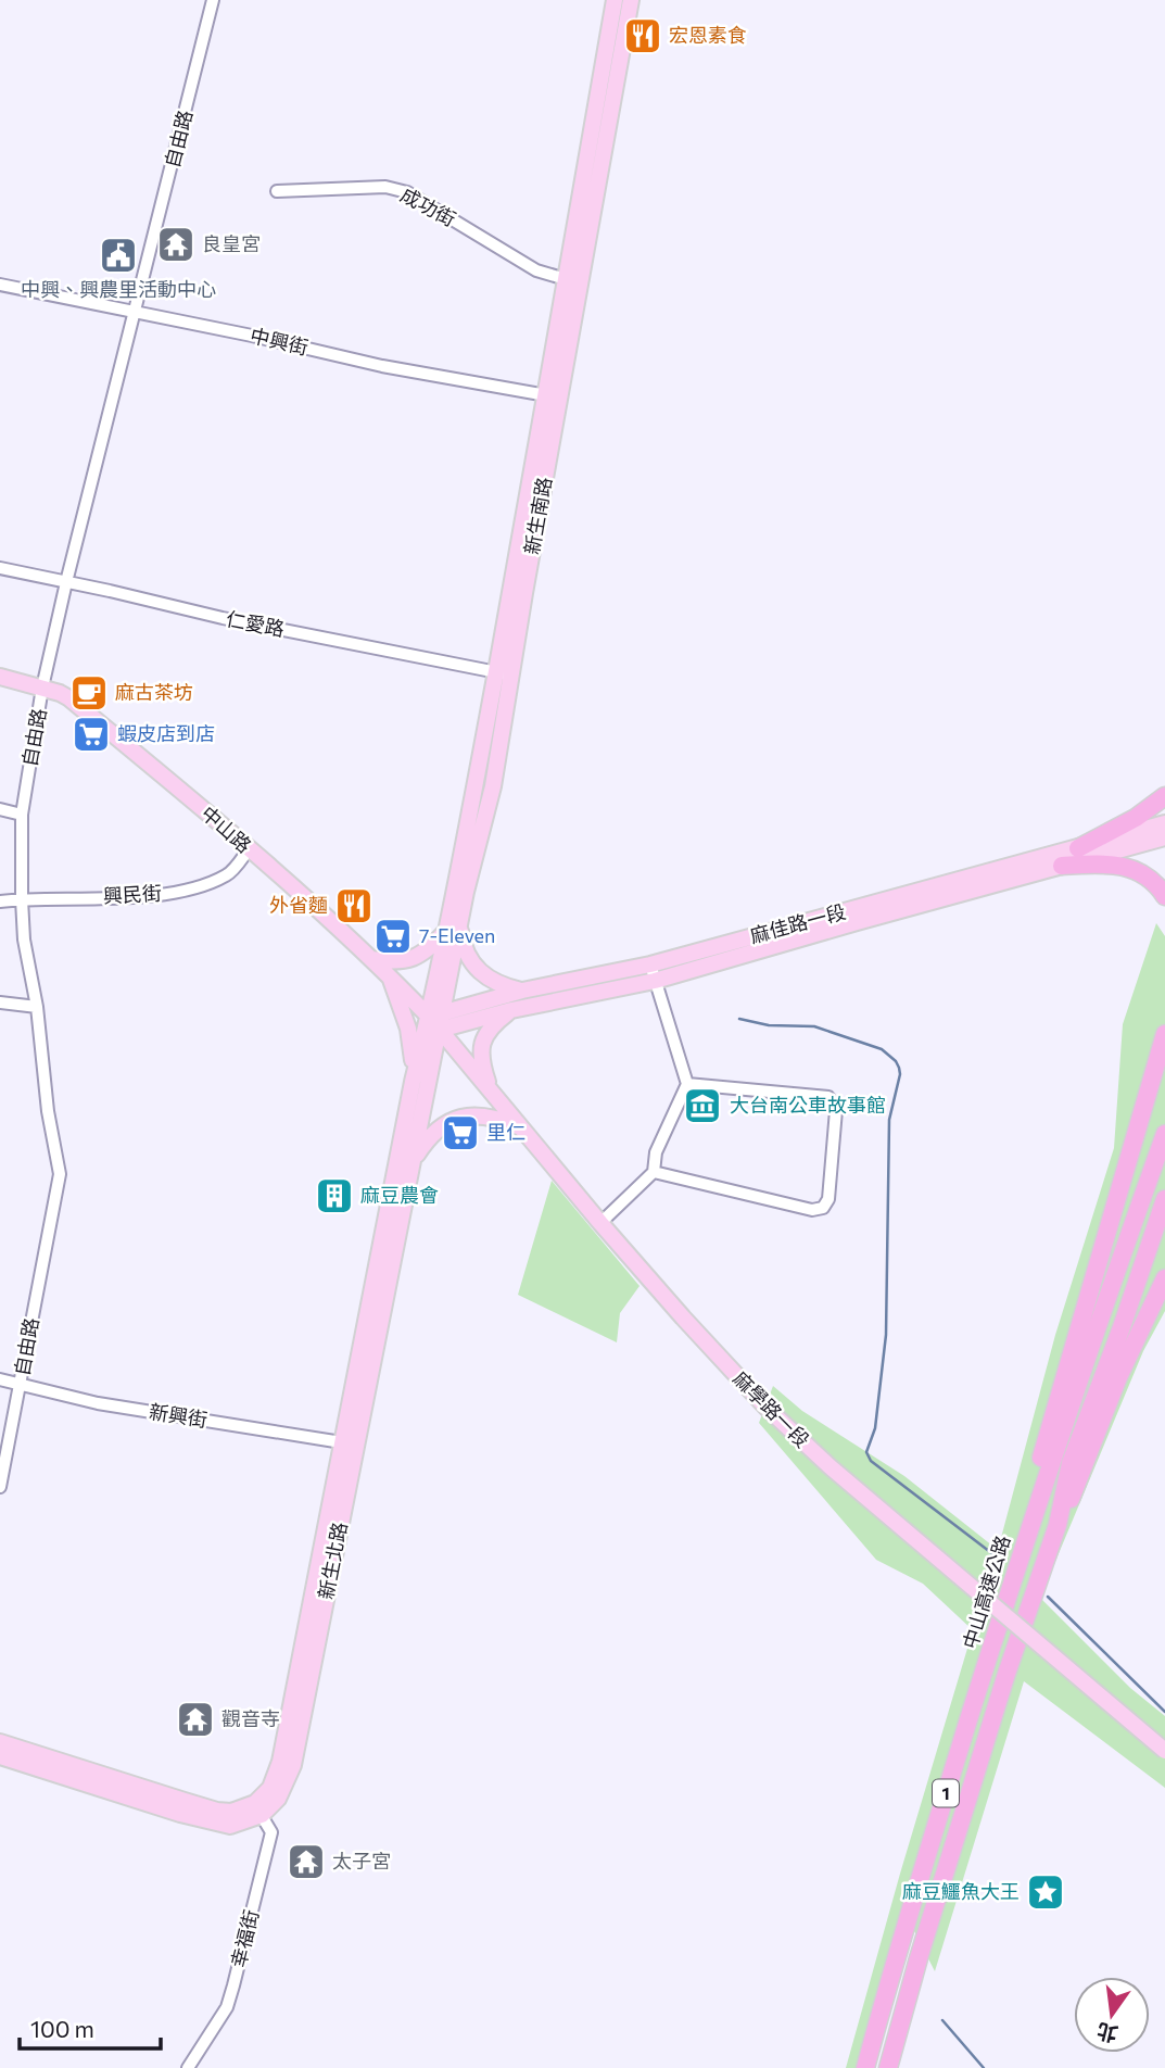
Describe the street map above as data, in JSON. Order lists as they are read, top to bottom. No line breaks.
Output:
{"streets":{"highway":["中山高速公路","1"],"main road":["新生南路","中山路","麻佳路一段","麻學路一段","新生北路"],"street":["自由路","成功街","中興街","仁愛路","興民街","新興街","幸福街"]},"crossings":[["自由路","中興街"],["自由路","仁愛路"],["自由路","中山路"],["自由路","興民街"],["自由路","新興街"],["成功街","新生南路"],["中興街","新生南路"],["新生南路","仁愛路"],["新生南路","中山路"],["新生南路","麻佳路一段"],["新生南路","麻學路一段"],["新生南路","新生北路"],["中山路","興民街"],["中山路","麻佳路一段"],["中山路","新生北路"],["麻佳路一段","麻學路一段"],["麻佳路一段","新生北路"],["麻學路一段","新生北路"],["新興街","新生北路"],["新生北路","幸福街"]],"places":{"restaurant":["宏恩素食","外省麵"],"temple":["良皇宮","觀音寺","太子宮"],"public building":["中興、興農里活動中心"],"cafe":["麻古茶坊"],"supermarket":["蝦皮店到店","7-Eleven","里仁"],"museum":["大台南公車故事館"],"building":["麻豆農會"],"place":["麻豆鱷魚大王"]},"scale_bar":"100 m","north":"bottom"}
